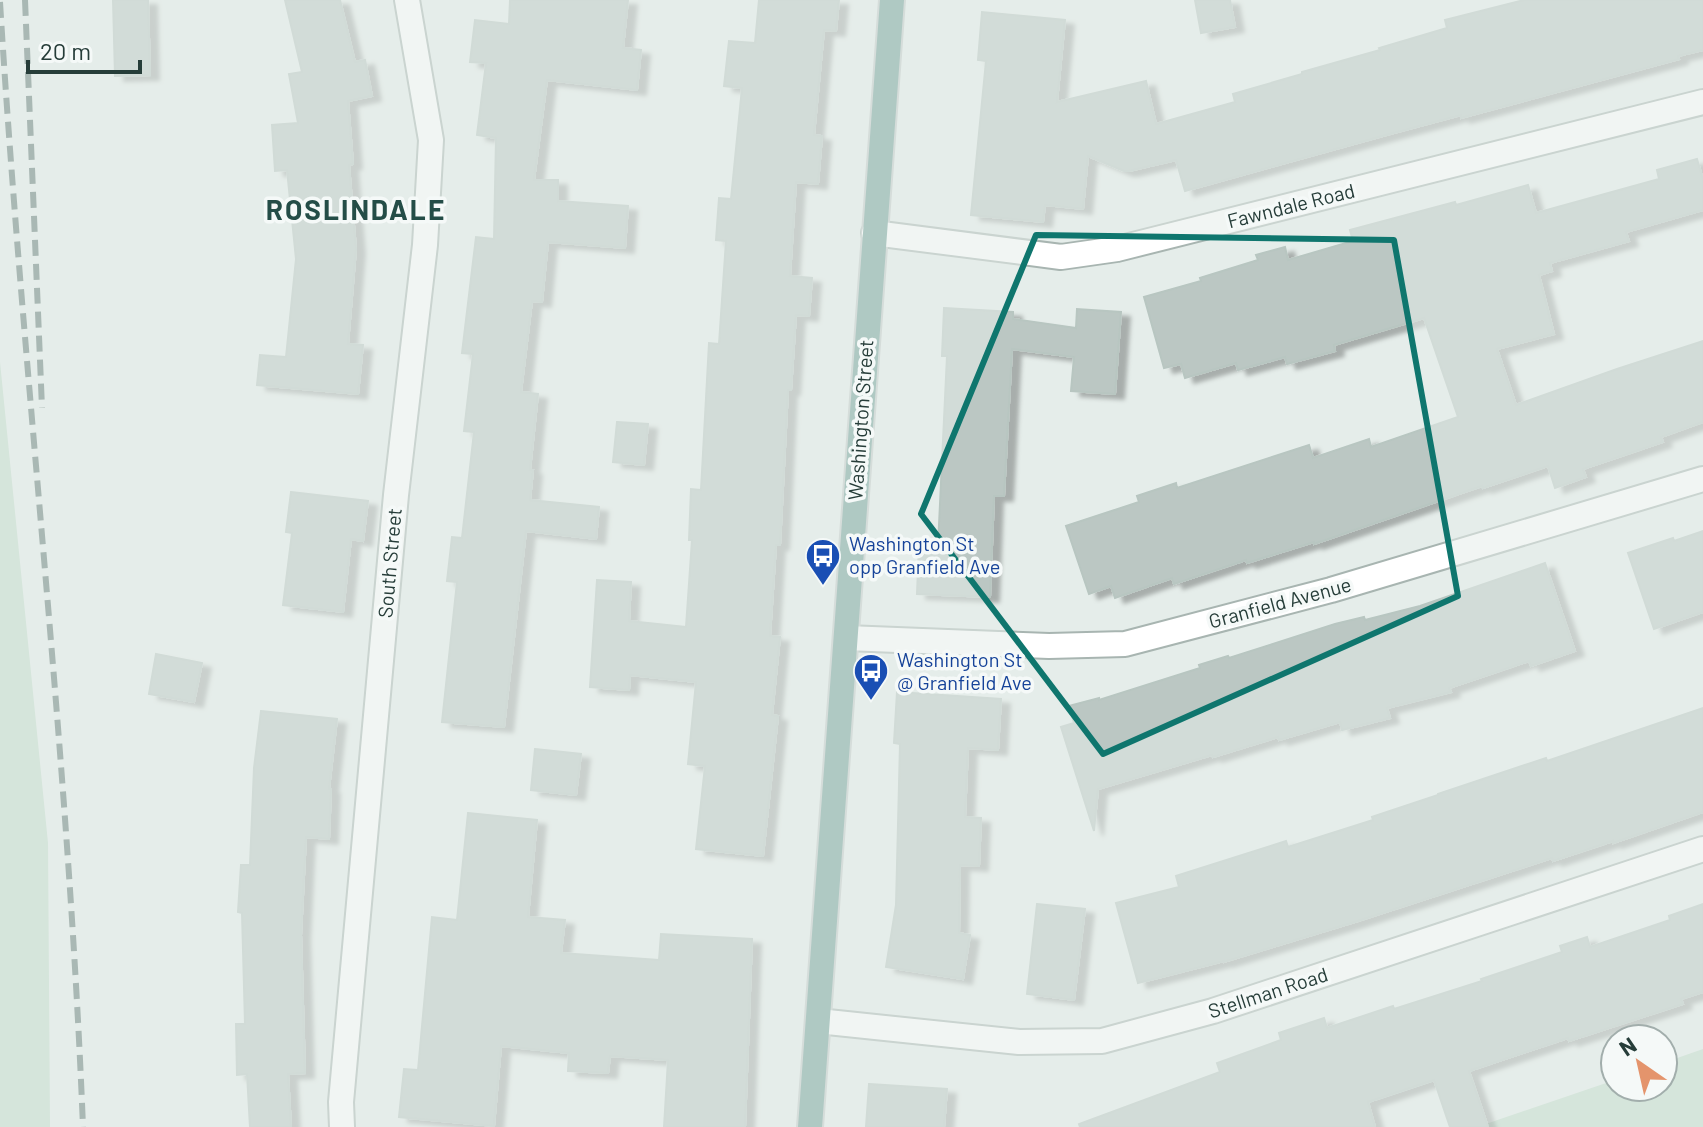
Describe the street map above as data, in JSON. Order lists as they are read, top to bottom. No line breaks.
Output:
{"streets":{"main road":["Washington Street"],"street":["Fawndale Road","South Street","Granfield Avenue","Stellman Road"]},"crossings":[["Fawndale Road","Washington Street"],["Washington Street","Granfield Avenue"],["Washington Street","Stellman Road"]],"districts":["ROSLINDALE"],"places":{"bus stop":["Washington St opp Granfield Ave","Washington St @ Granfield Ave"]},"scale_bar":"20 m","north":"top left"}
